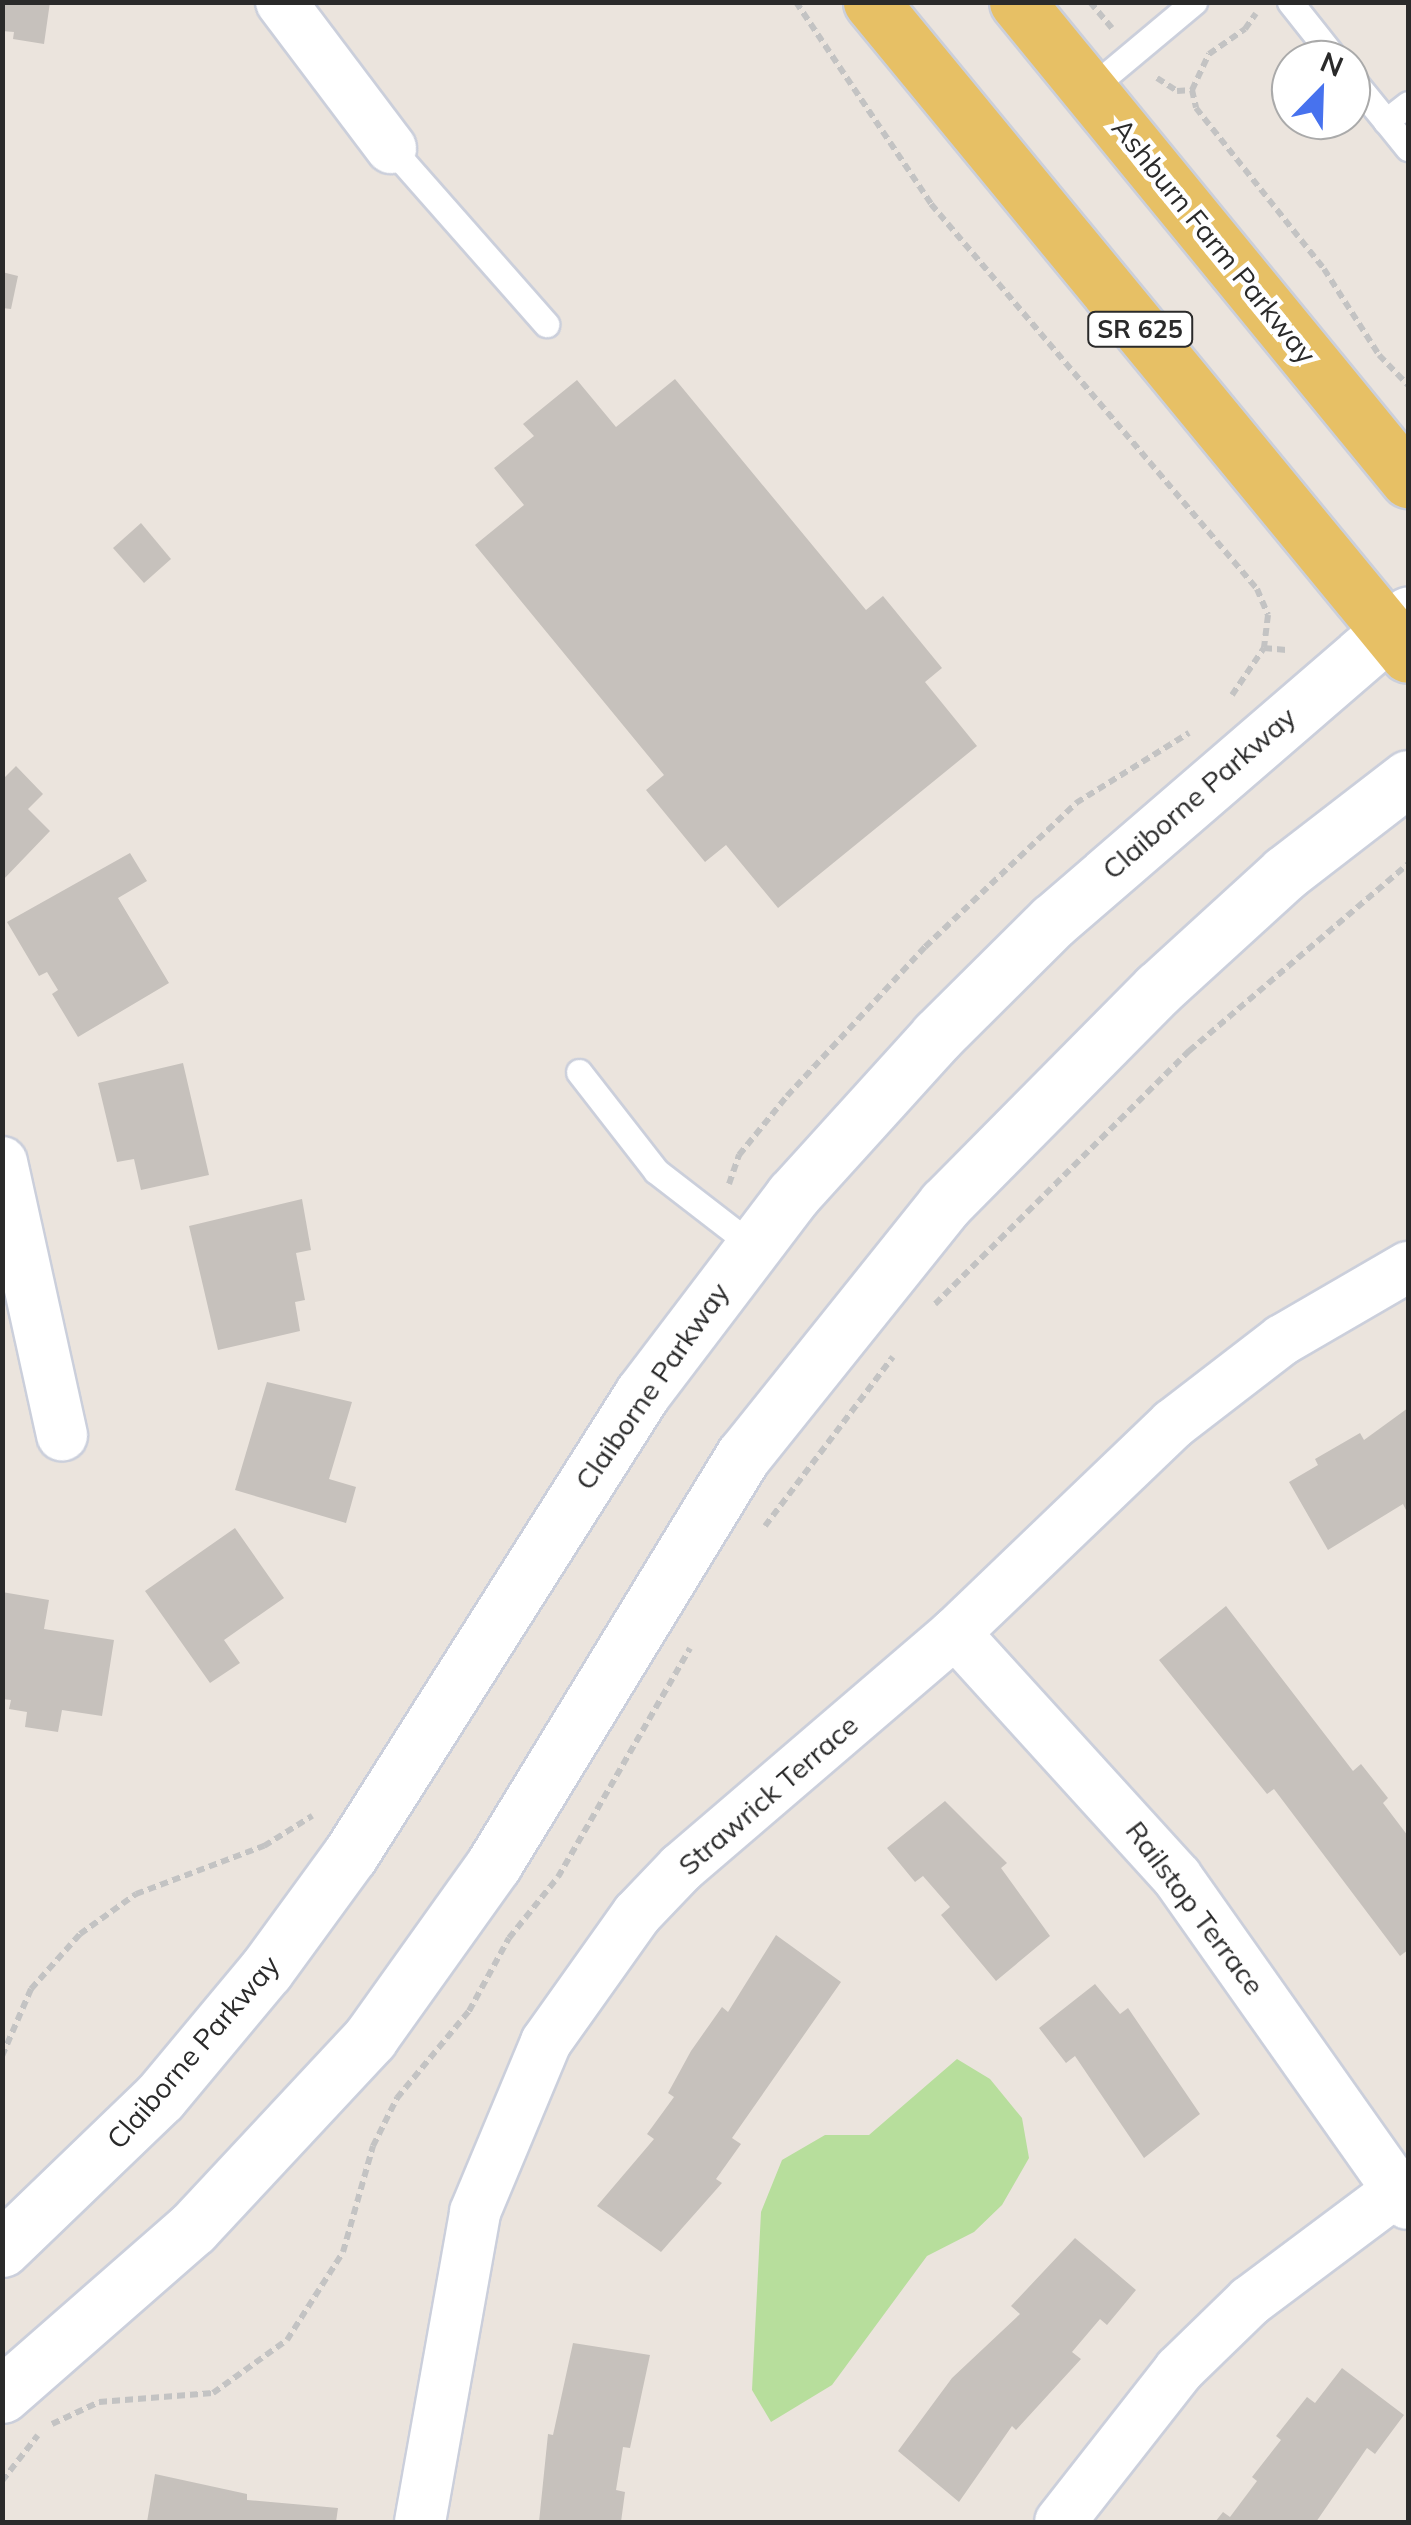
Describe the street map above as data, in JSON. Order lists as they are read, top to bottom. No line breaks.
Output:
{"streets":{"main road":["Ashburn Farm Parkway","SR 625","Claiborne Parkway"],"street":["Strawrick Terrace","Railstop Terrace"]},"crossings":[["SR 625","Claiborne Parkway"],["Strawrick Terrace","Railstop Terrace"]],"north":"top right"}
